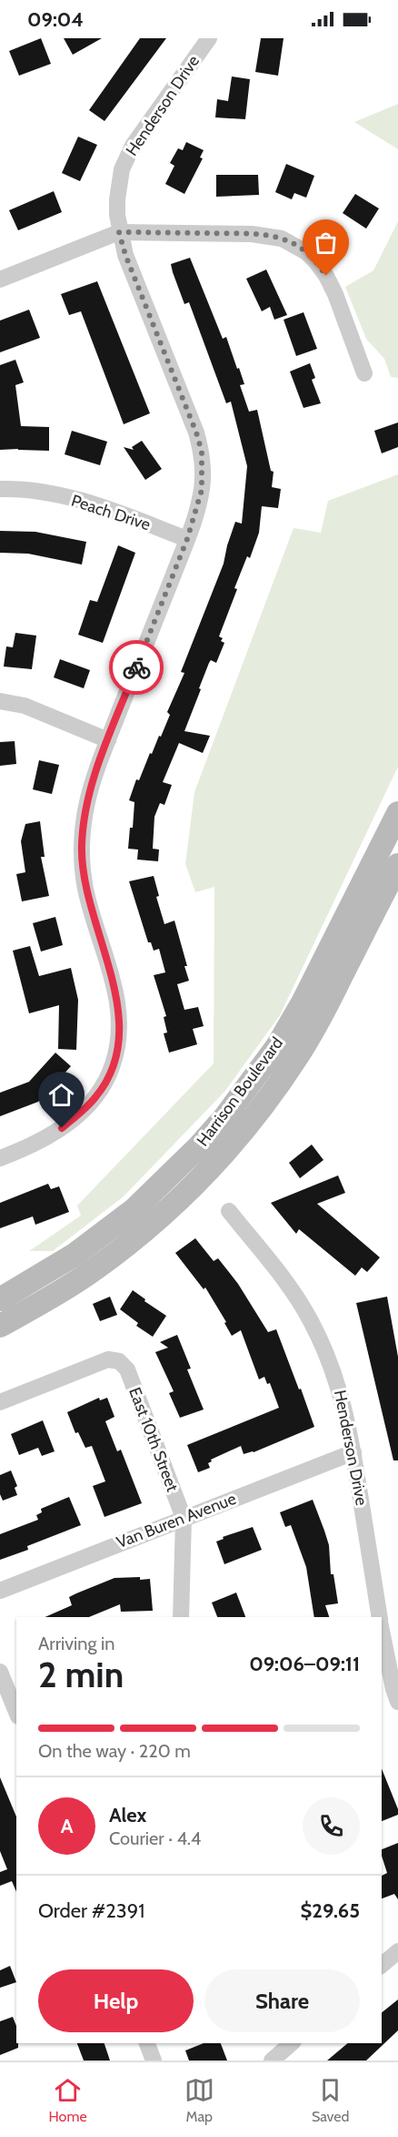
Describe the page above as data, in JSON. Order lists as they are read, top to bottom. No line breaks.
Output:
{"streets":{"main road":["Harrison Boulevard"],"street":["Henderson Drive","Peach Drive","East 10th Street","Van Buren Avenue"]},"crossings":[["Henderson Drive","Peach Drive"],["Henderson Drive","Van Buren Avenue"],["East 10th Street","Van Buren Avenue"]],"page":{"status":"09:04","heading":["2 min","Arriving in","09:06–09:11"],"panel":["Alex","Courier · 4.4","Order #2391","$29.65"],"bar":"On the way · 220 m","round":"A","buttons":["Help","Share"],"tabs":["Home","Map","Saved"]}}
